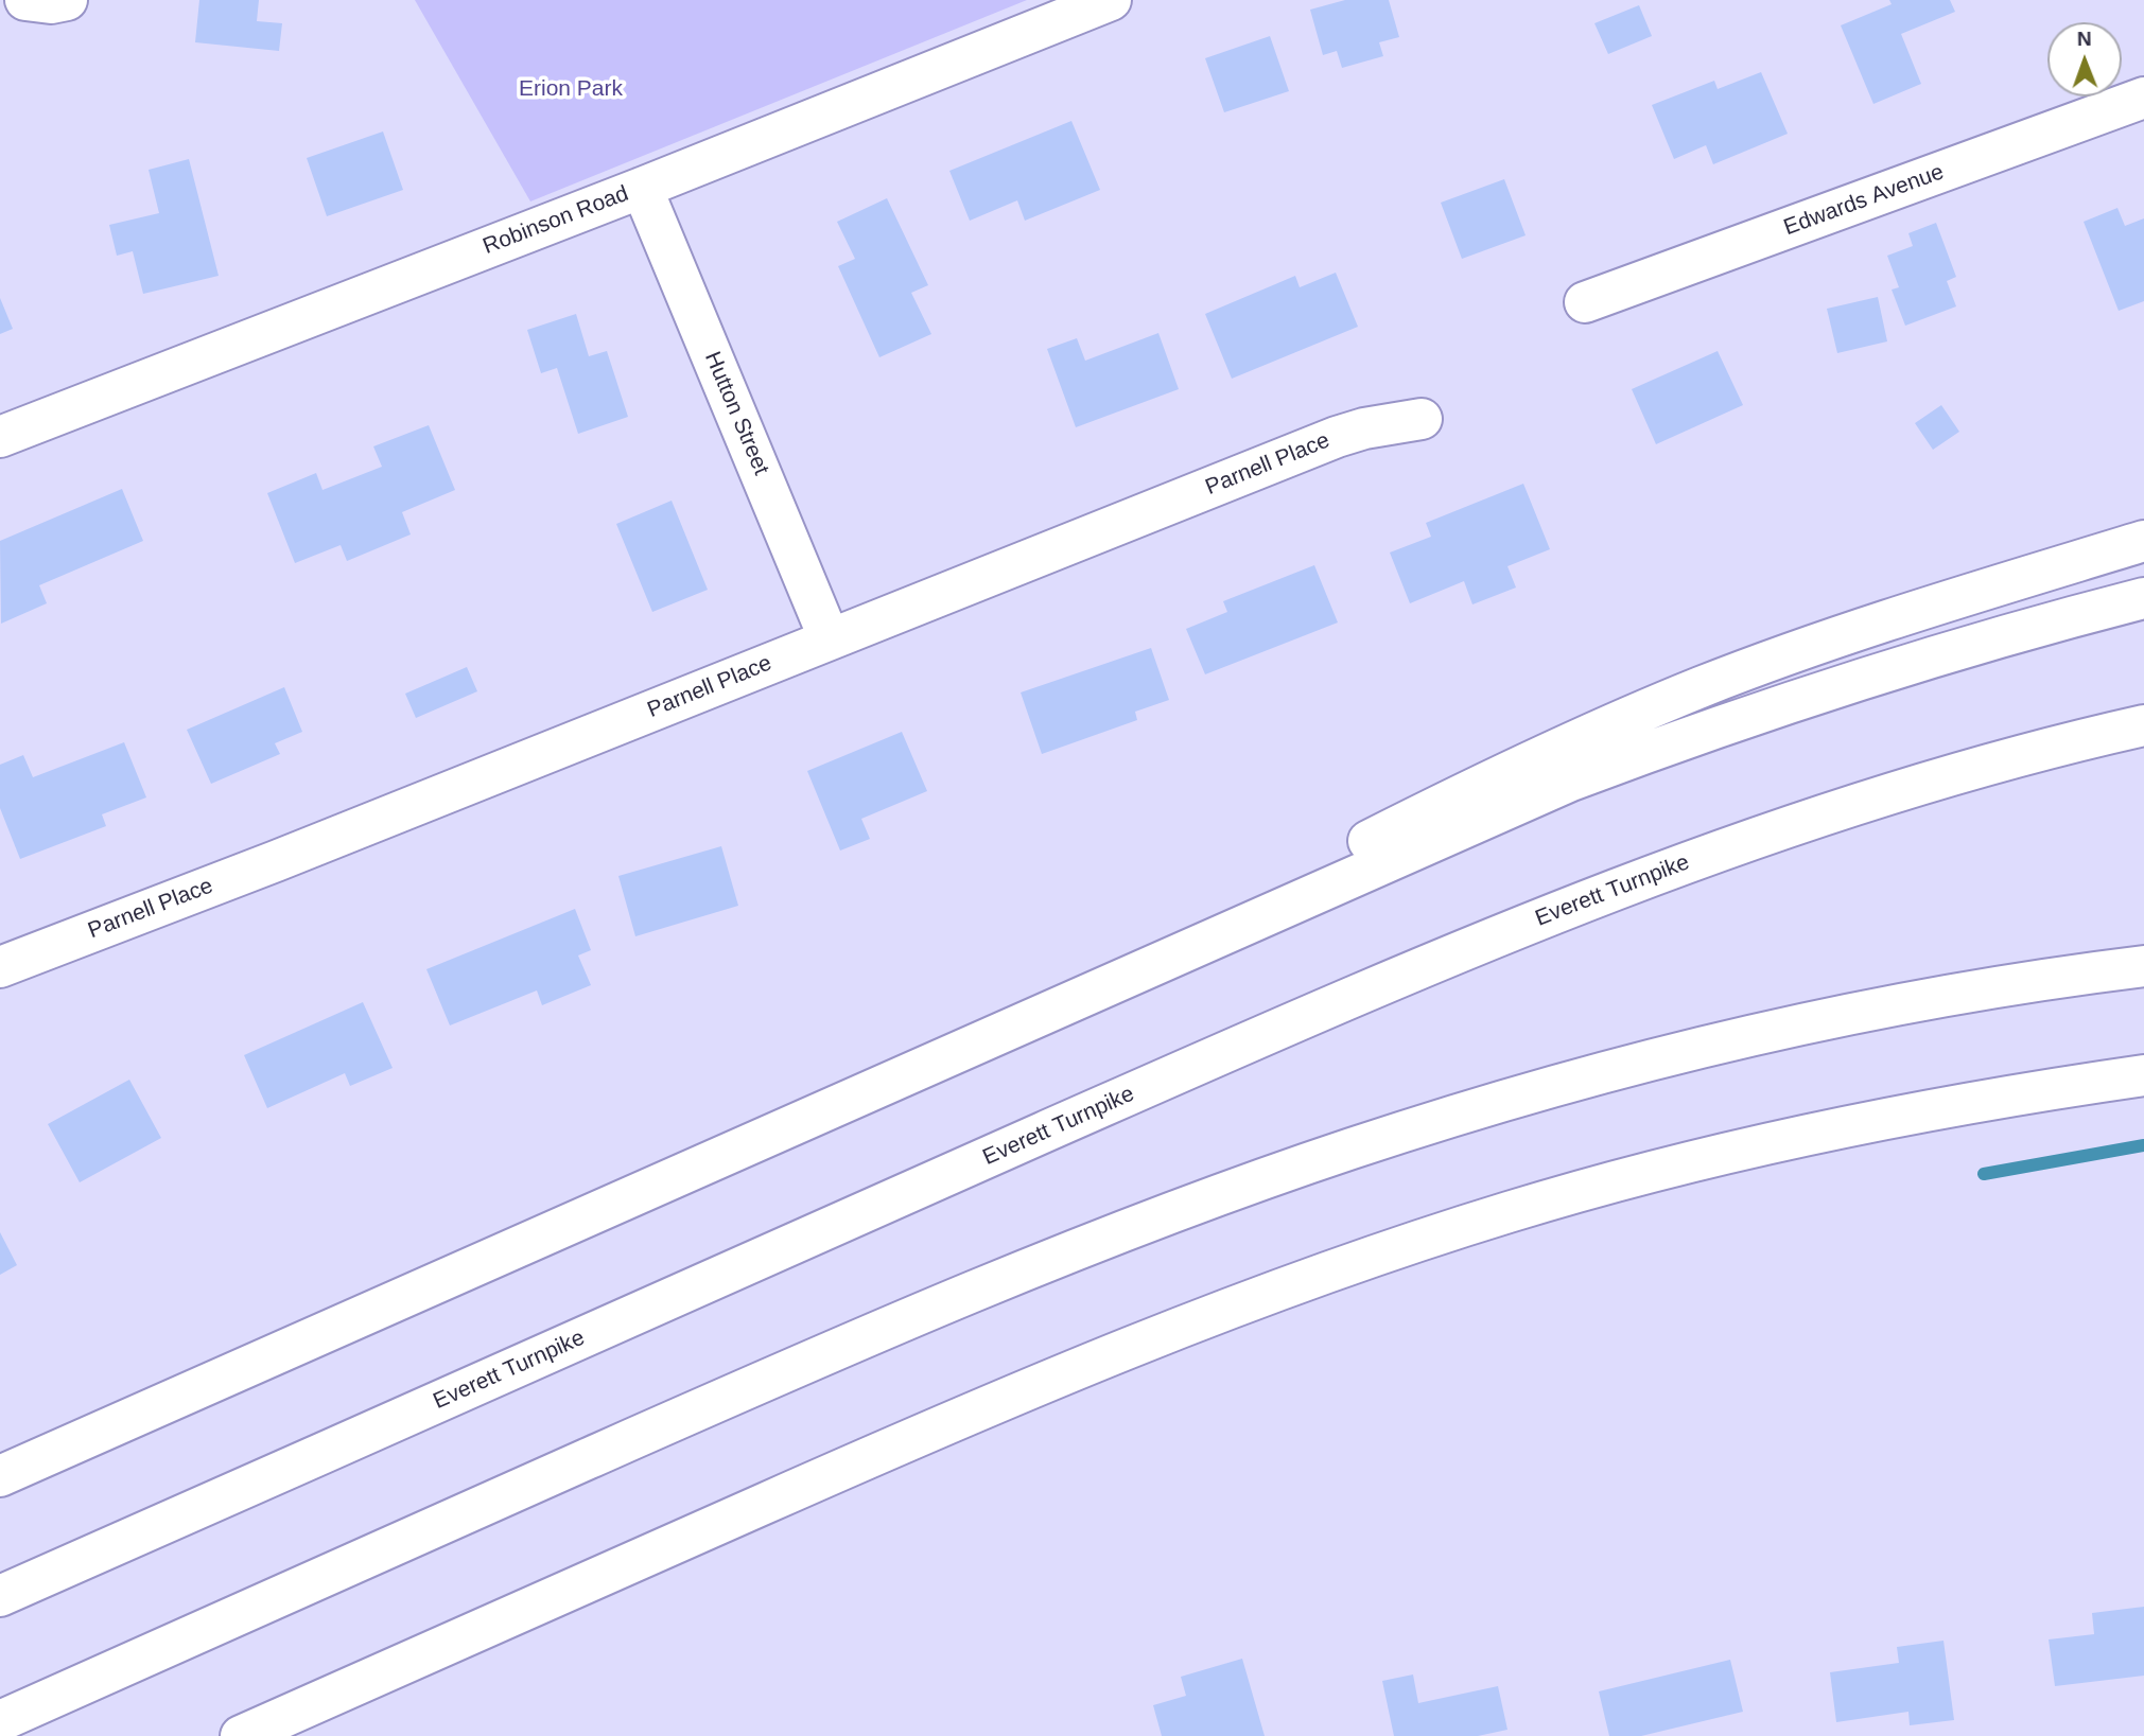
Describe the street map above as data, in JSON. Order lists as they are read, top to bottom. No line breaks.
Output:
{"streets":{"main road":["Edwards Avenue","Robinson Road","Hutton Street","Parnell Place","Everett Turnpike"]},"crossings":[["Robinson Road","Hutton Street"],["Hutton Street","Parnell Place"]],"parks":["Erion Park"],"north":"top"}
